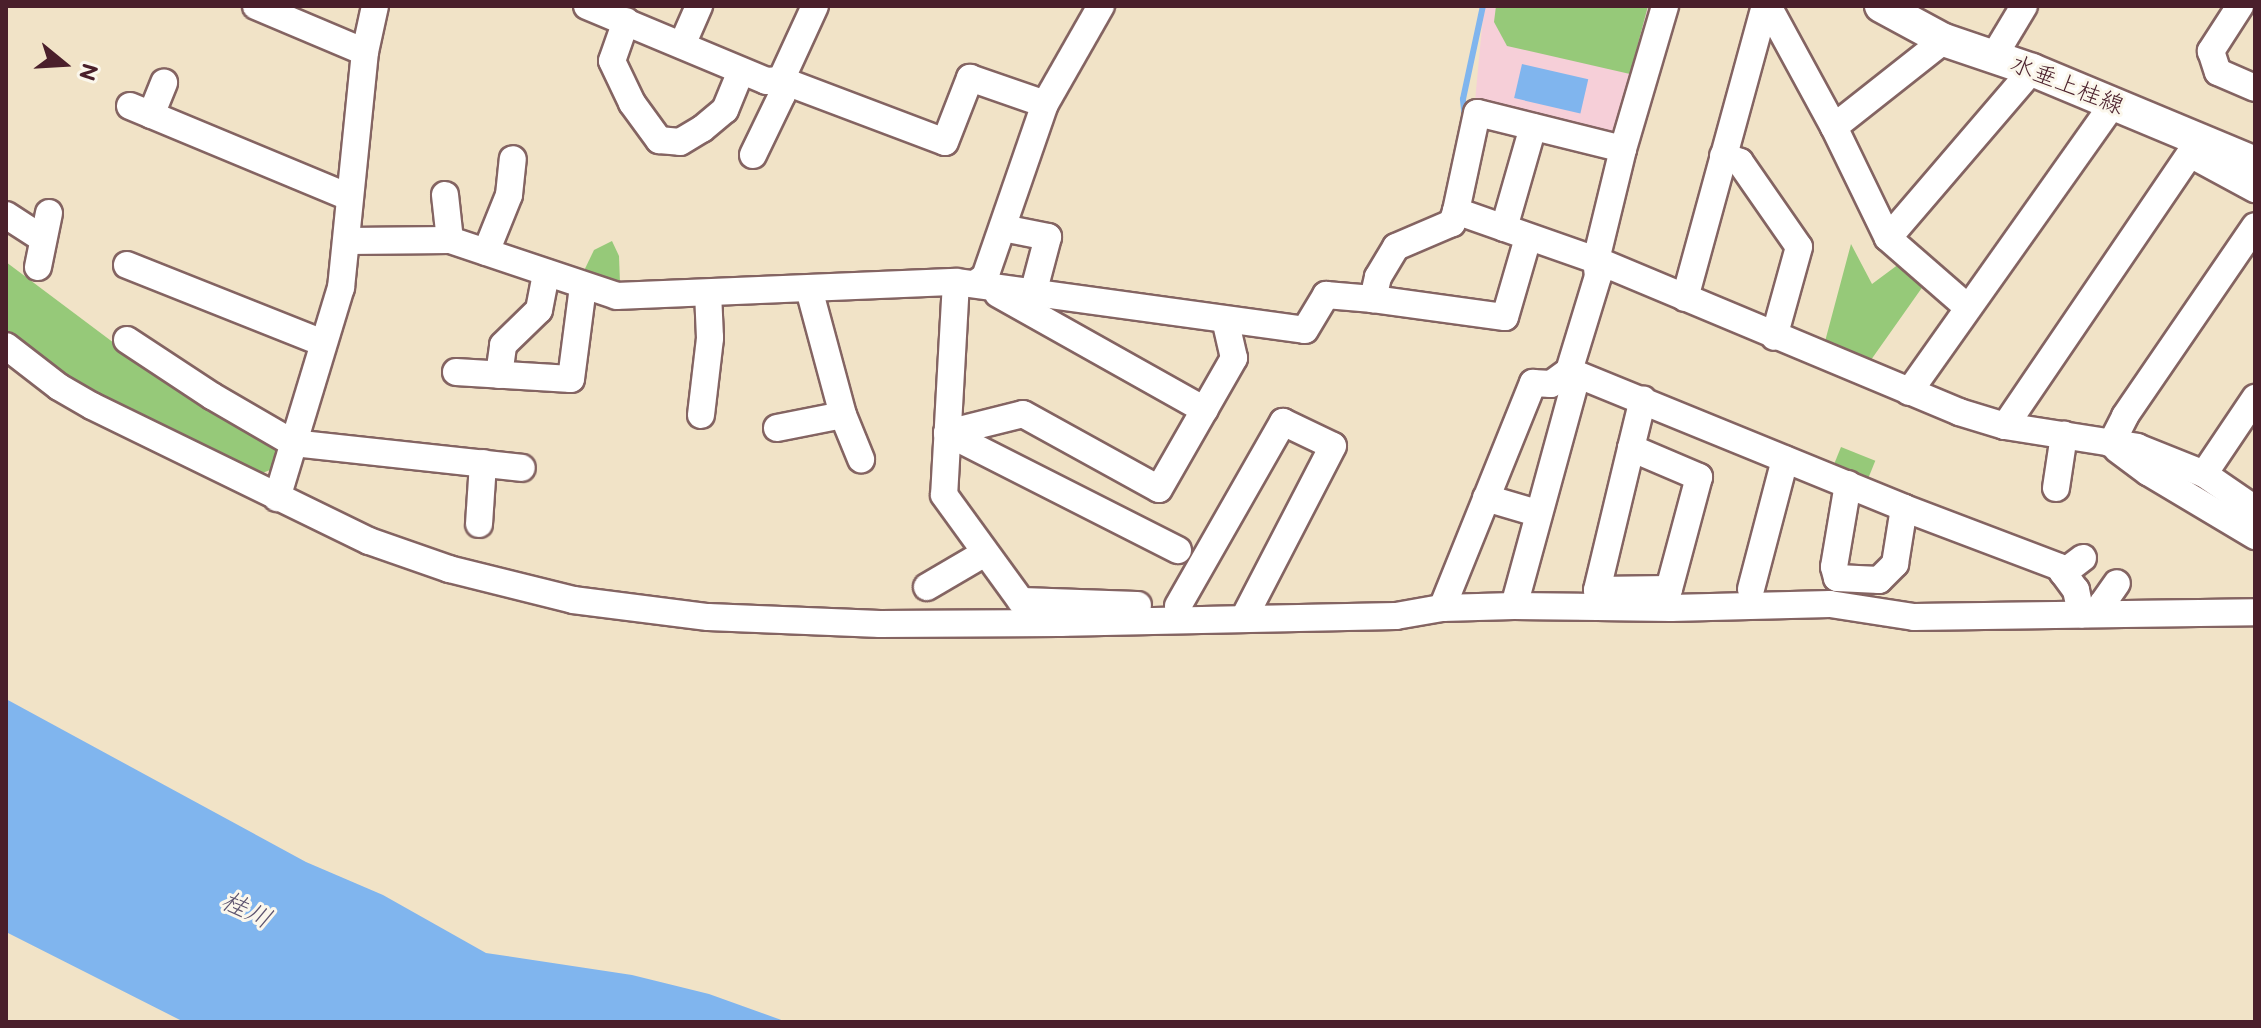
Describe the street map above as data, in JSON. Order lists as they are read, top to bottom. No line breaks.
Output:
{"streets":{"main road":["水垂上桂線"]},"water":["桂川"],"north":"right"}
